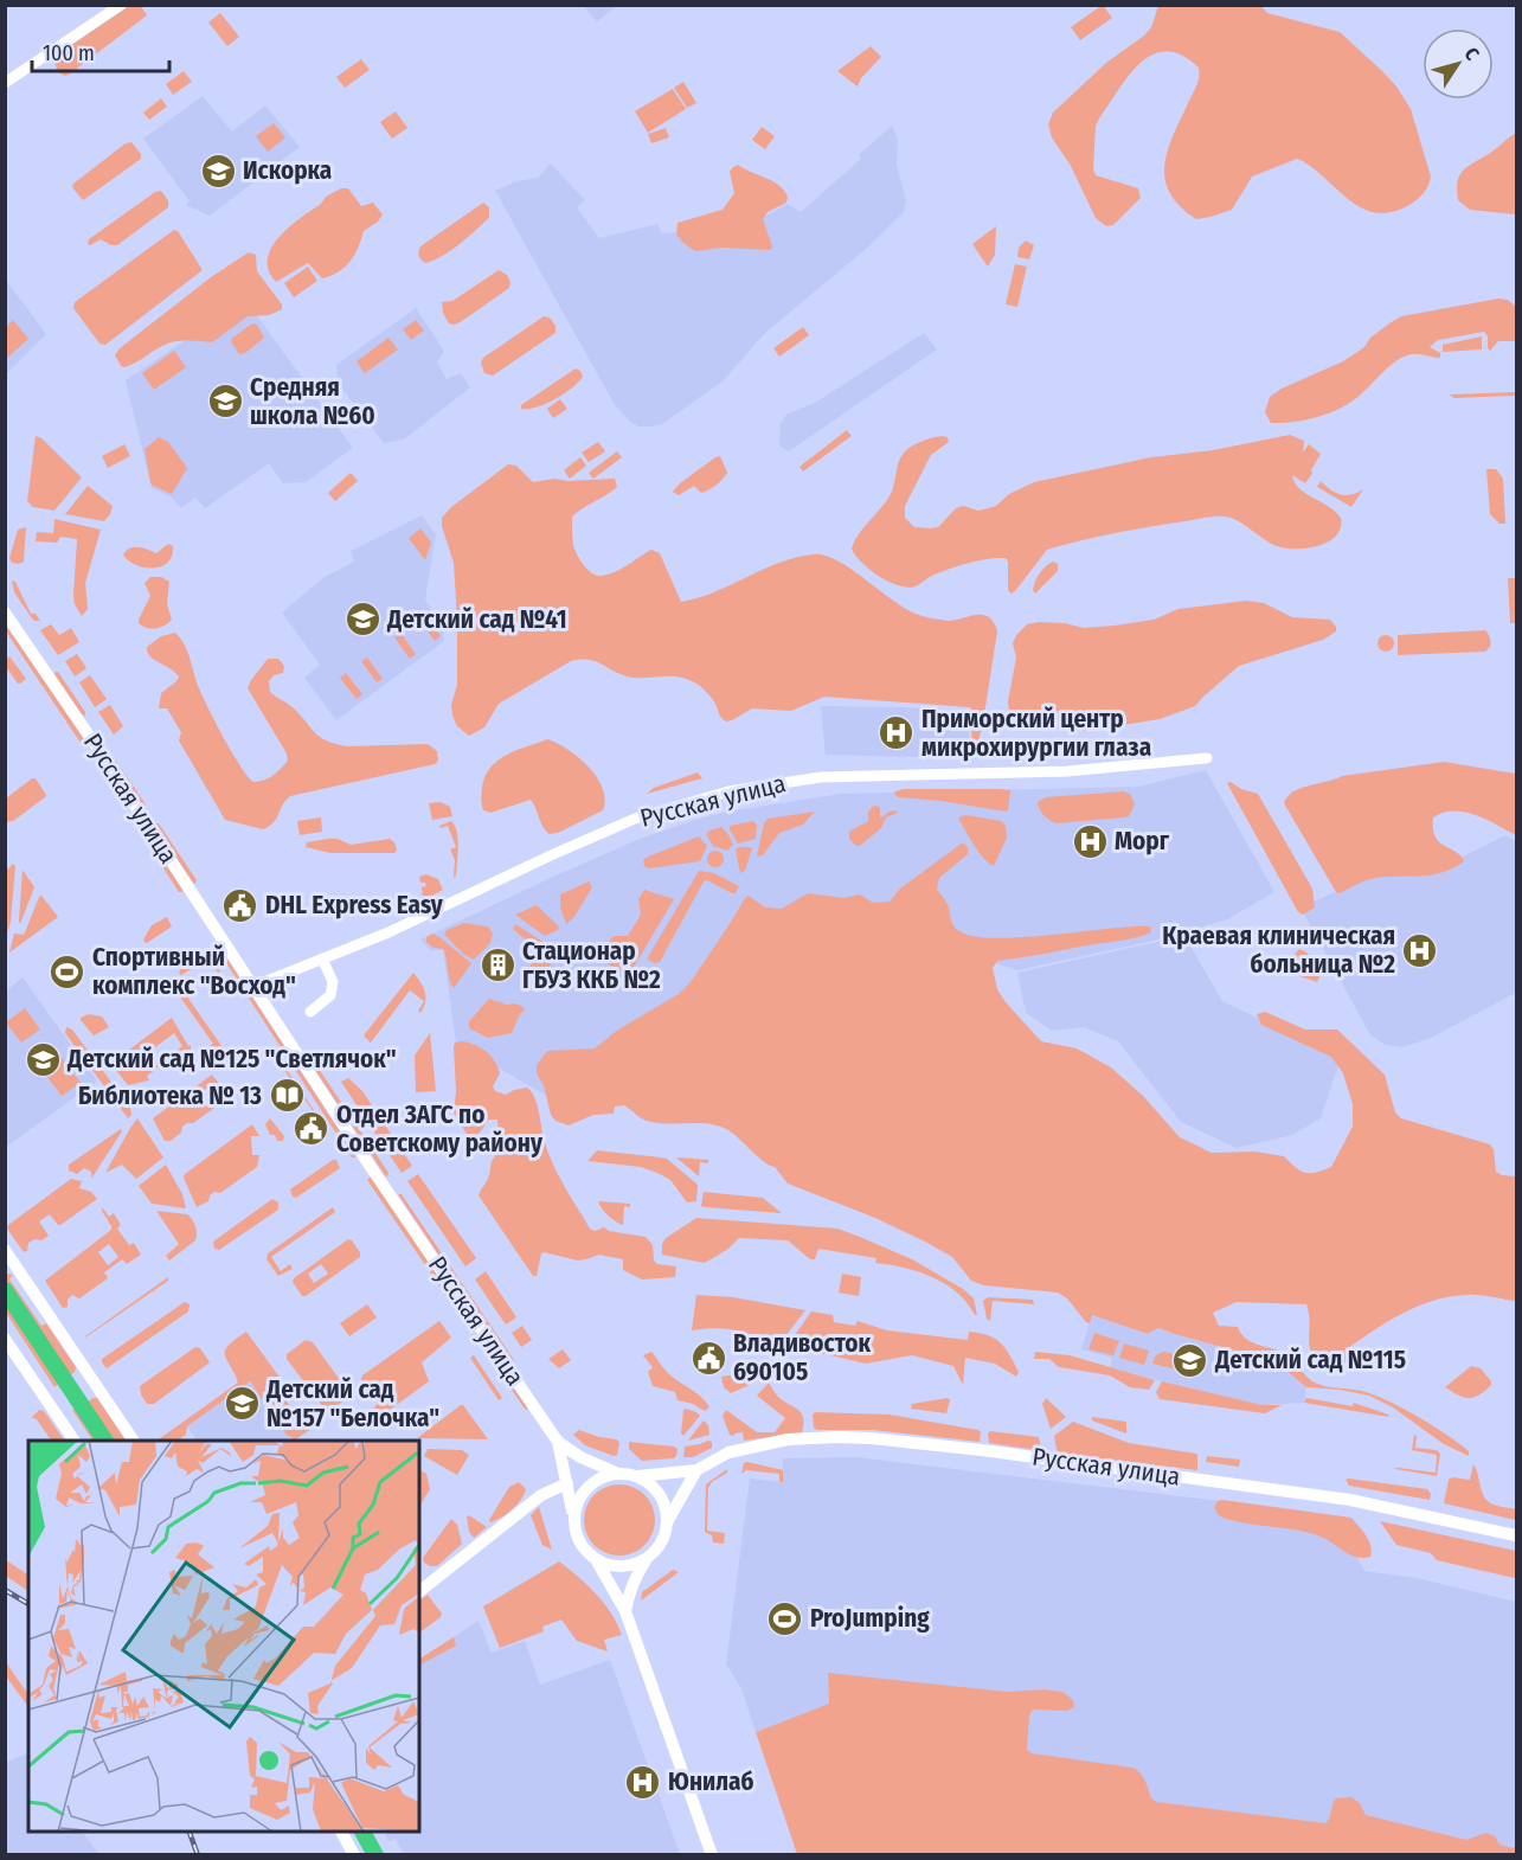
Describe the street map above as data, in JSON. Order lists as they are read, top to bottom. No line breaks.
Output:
{"streets":{"main road":["Русская улица"]},"places":{"school or university":["Искорка","Средняя школа №60","Детский сад №41","Детский сад №125 \"Светлячок\"","Детский сад №115","Детский сад №157 \"Белочка\""],"hospital":["Приморский центр микрохирургии глаза","Морг","Краевая клиническая больница №2","Юнилаб"],"public building":["DHL Express Easy","Отдел ЗАГС по Советскому району","Владивосток 690105"],"building":["Стационар ГБУЗ ККБ №2"],"sports":["Спортивный комплекс \"Восход\"","ProJumping"],"library":["Библиотека № 13"]},"scale_bar":"100 m","north":"top right"}
